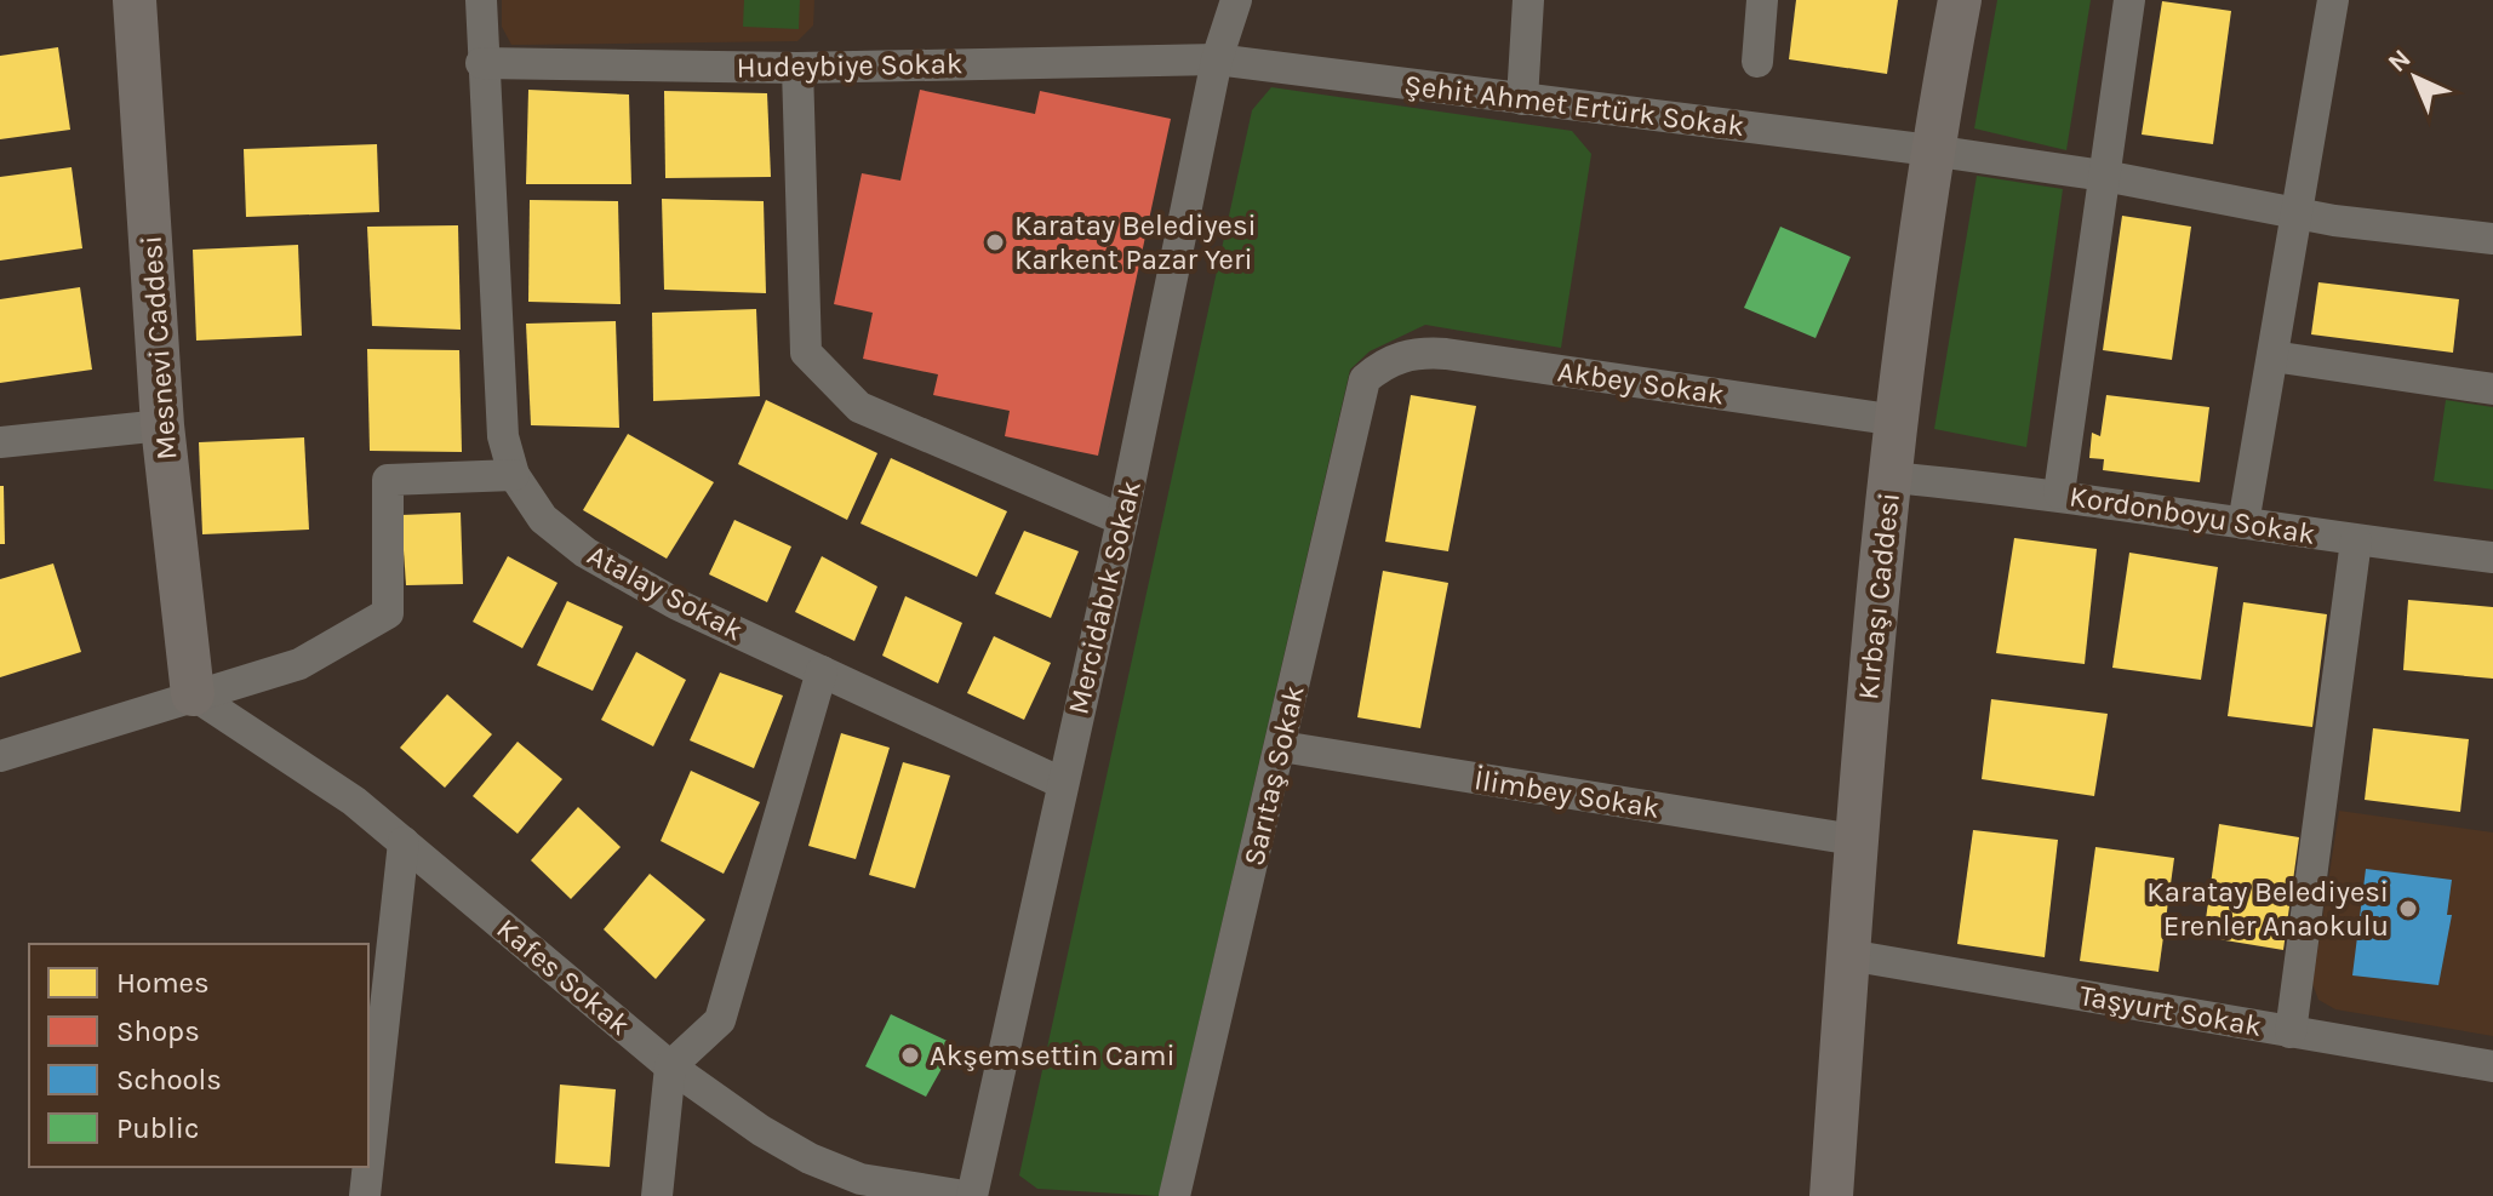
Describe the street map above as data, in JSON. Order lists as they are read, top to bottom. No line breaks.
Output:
{"streets":{"street":["Hudeybiye Sokak","Şehit Ahmet Ertürk Sokak","Mesnevi Caddesi","Akbey Sokak","Kordonboyu Sokak","Atalay Sokak","Kırbaşı Caddesi","Mercidabık Sokak","Sarıtaş Sokak","İlimbey Sokak","Kafes Sokak","Taşyurt Sokak"]},"crossings":[["Hudeybiye Sokak","Şehit Ahmet Ertürk Sokak"],["Hudeybiye Sokak","Atalay Sokak"],["Hudeybiye Sokak","Mercidabık Sokak"],["Şehit Ahmet Ertürk Sokak","Kırbaşı Caddesi"],["Şehit Ahmet Ertürk Sokak","Mercidabık Sokak"],["Mesnevi Caddesi","Kafes Sokak"],["Akbey Sokak","Kırbaşı Caddesi"],["Akbey Sokak","Sarıtaş Sokak"],["Kordonboyu Sokak","Kırbaşı Caddesi"],["Atalay Sokak","Mercidabık Sokak"],["Kırbaşı Caddesi","İlimbey Sokak"],["Kırbaşı Caddesi","Taşyurt Sokak"],["Mercidabık Sokak","Kafes Sokak"],["Sarıtaş Sokak","İlimbey Sokak"]],"places":["Karatay Belediyesi Karkent Pazar Yeri","Karatay Belediyesi Erenler Anaokulu","Akşemsettin Cami"],"legend":["Homes","Shops","Schools","Public"],"north":"top left"}
